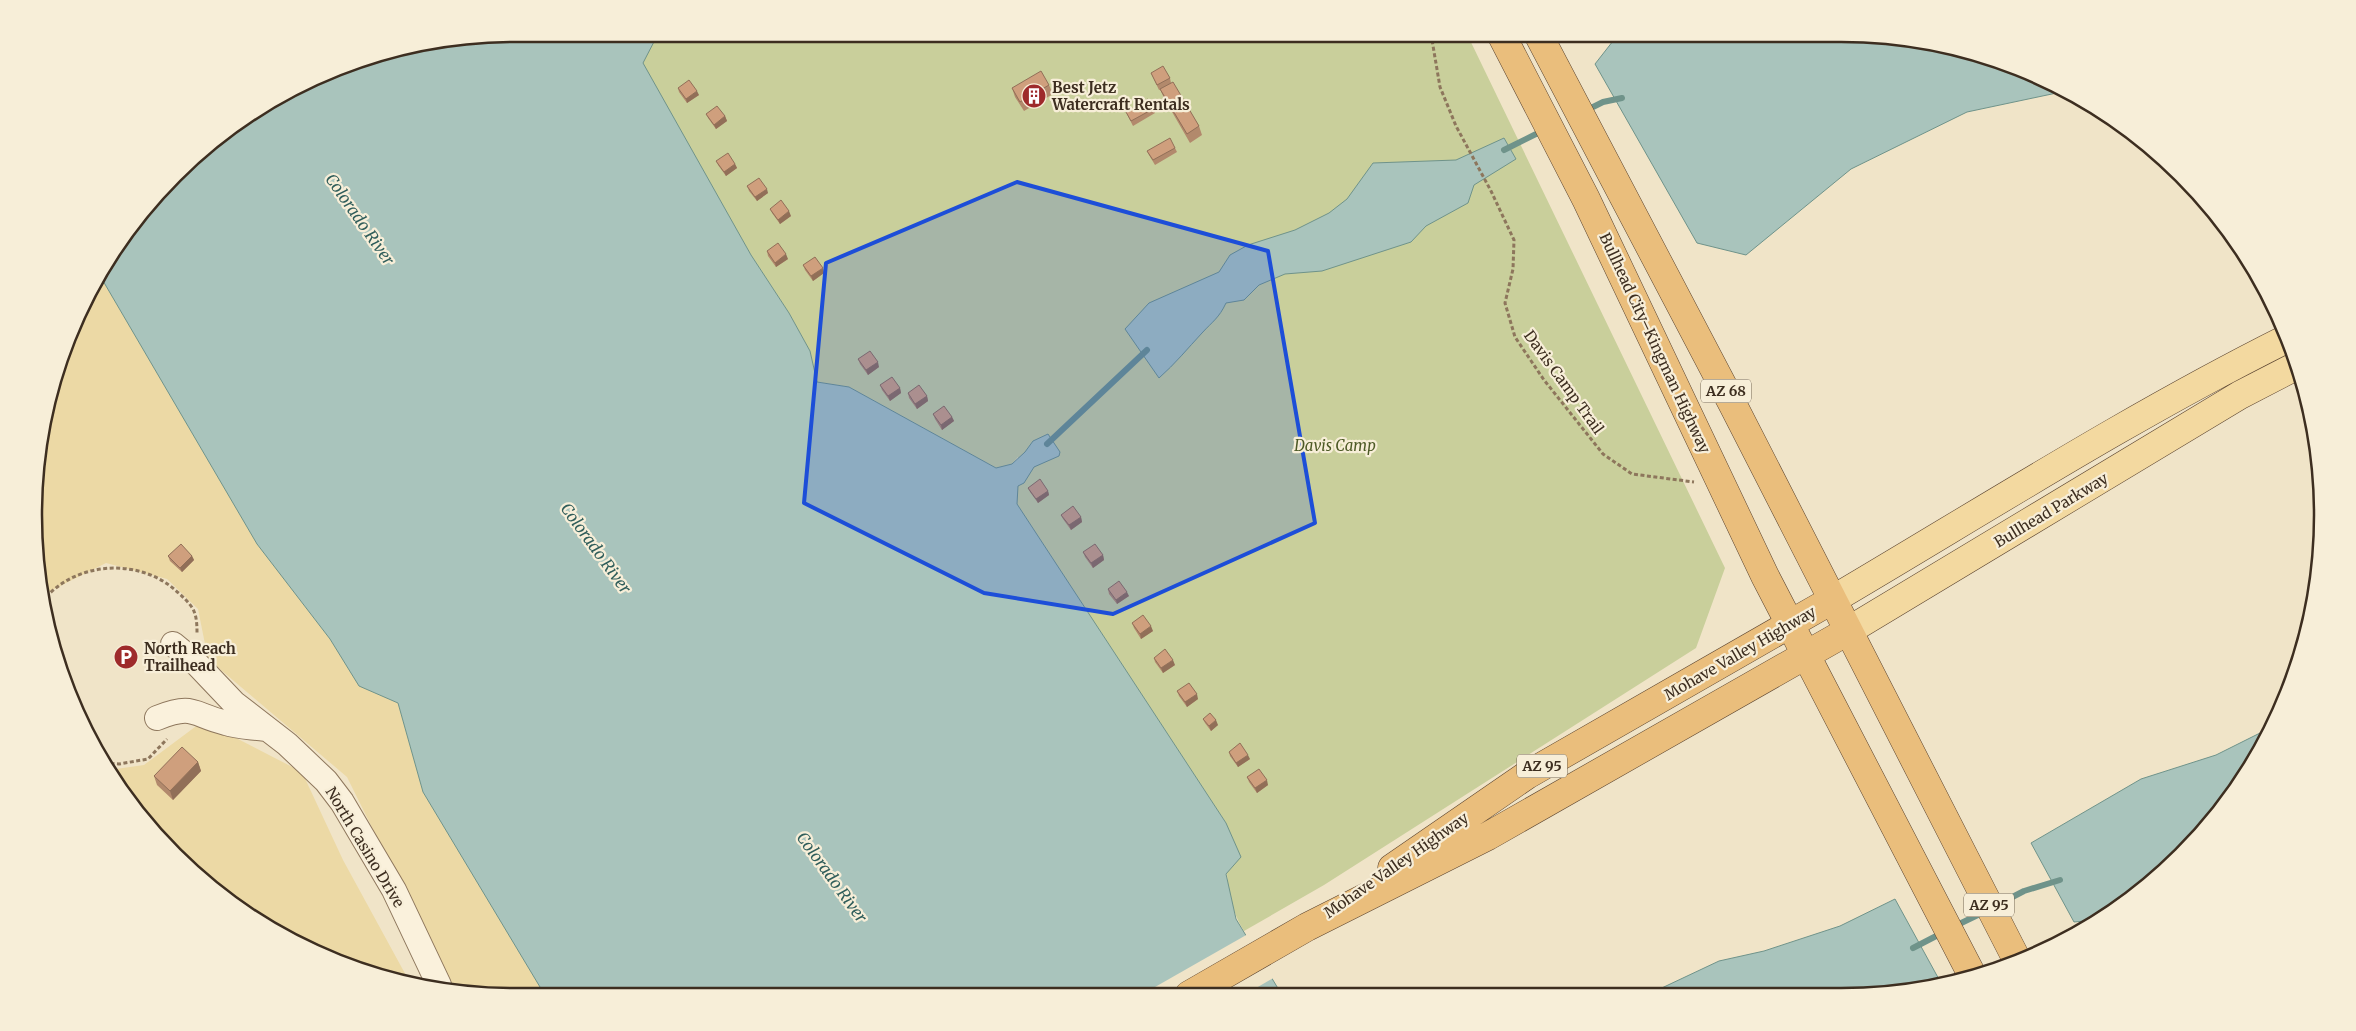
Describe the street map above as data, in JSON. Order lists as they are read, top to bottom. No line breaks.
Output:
{"streets":{"highway":["Bullhead City–Kingman Highway","AZ 68","Bullhead Parkway","Mohave Valley Highway","AZ 95"],"street":["North Casino Drive"],"path":["Davis Camp Trail"]},"crossings":[["Bullhead City–Kingman Highway","Bullhead Parkway"],["Bullhead City–Kingman Highway","Mohave Valley Highway"],["Bullhead City–Kingman Highway","AZ 95"],["AZ 68","Mohave Valley Highway"],["Bullhead Parkway","Mohave Valley Highway"],["Bullhead Parkway","AZ 95"],["Mohave Valley Highway","AZ 95"]],"water":["Colorado River"],"parks":["Davis Camp"],"places":{"building":["Best Jetz Watercraft Rentals"],"parking":["North Reach Trailhead"]}}
